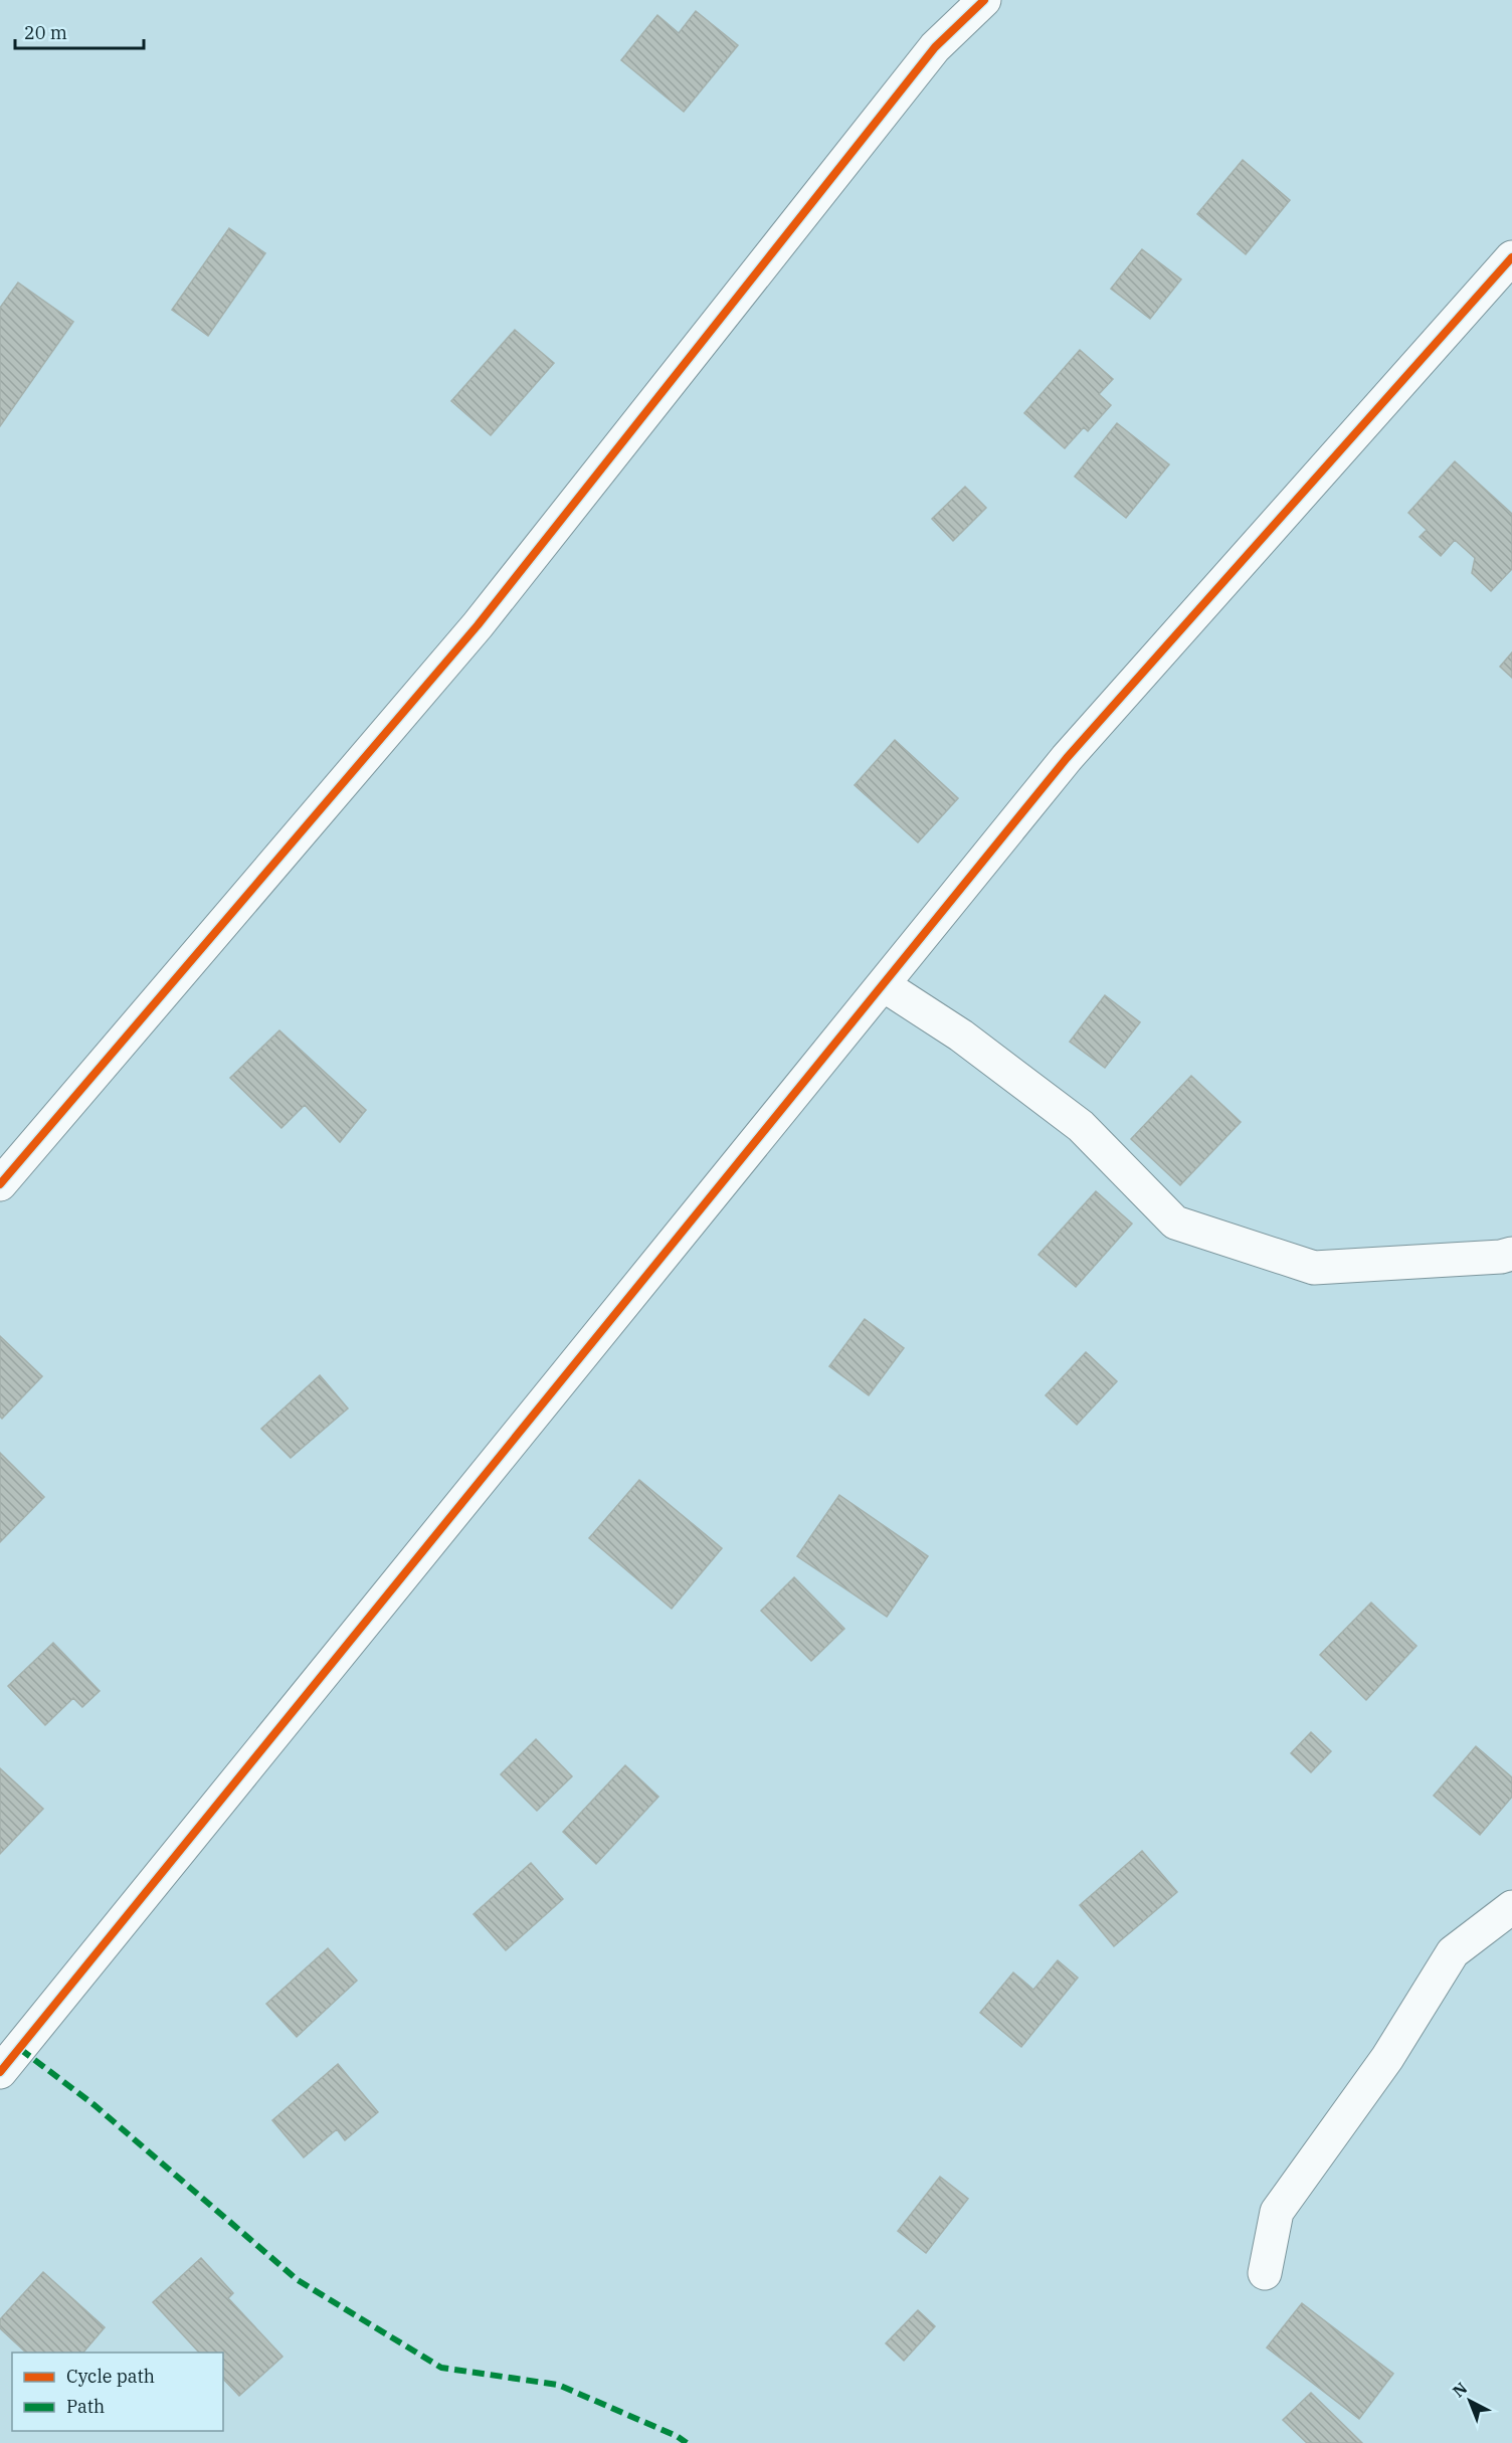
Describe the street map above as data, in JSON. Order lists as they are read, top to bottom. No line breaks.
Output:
{"legend":["Cycle path","Path"],"scale_bar":"20 m","north":"top left"}
